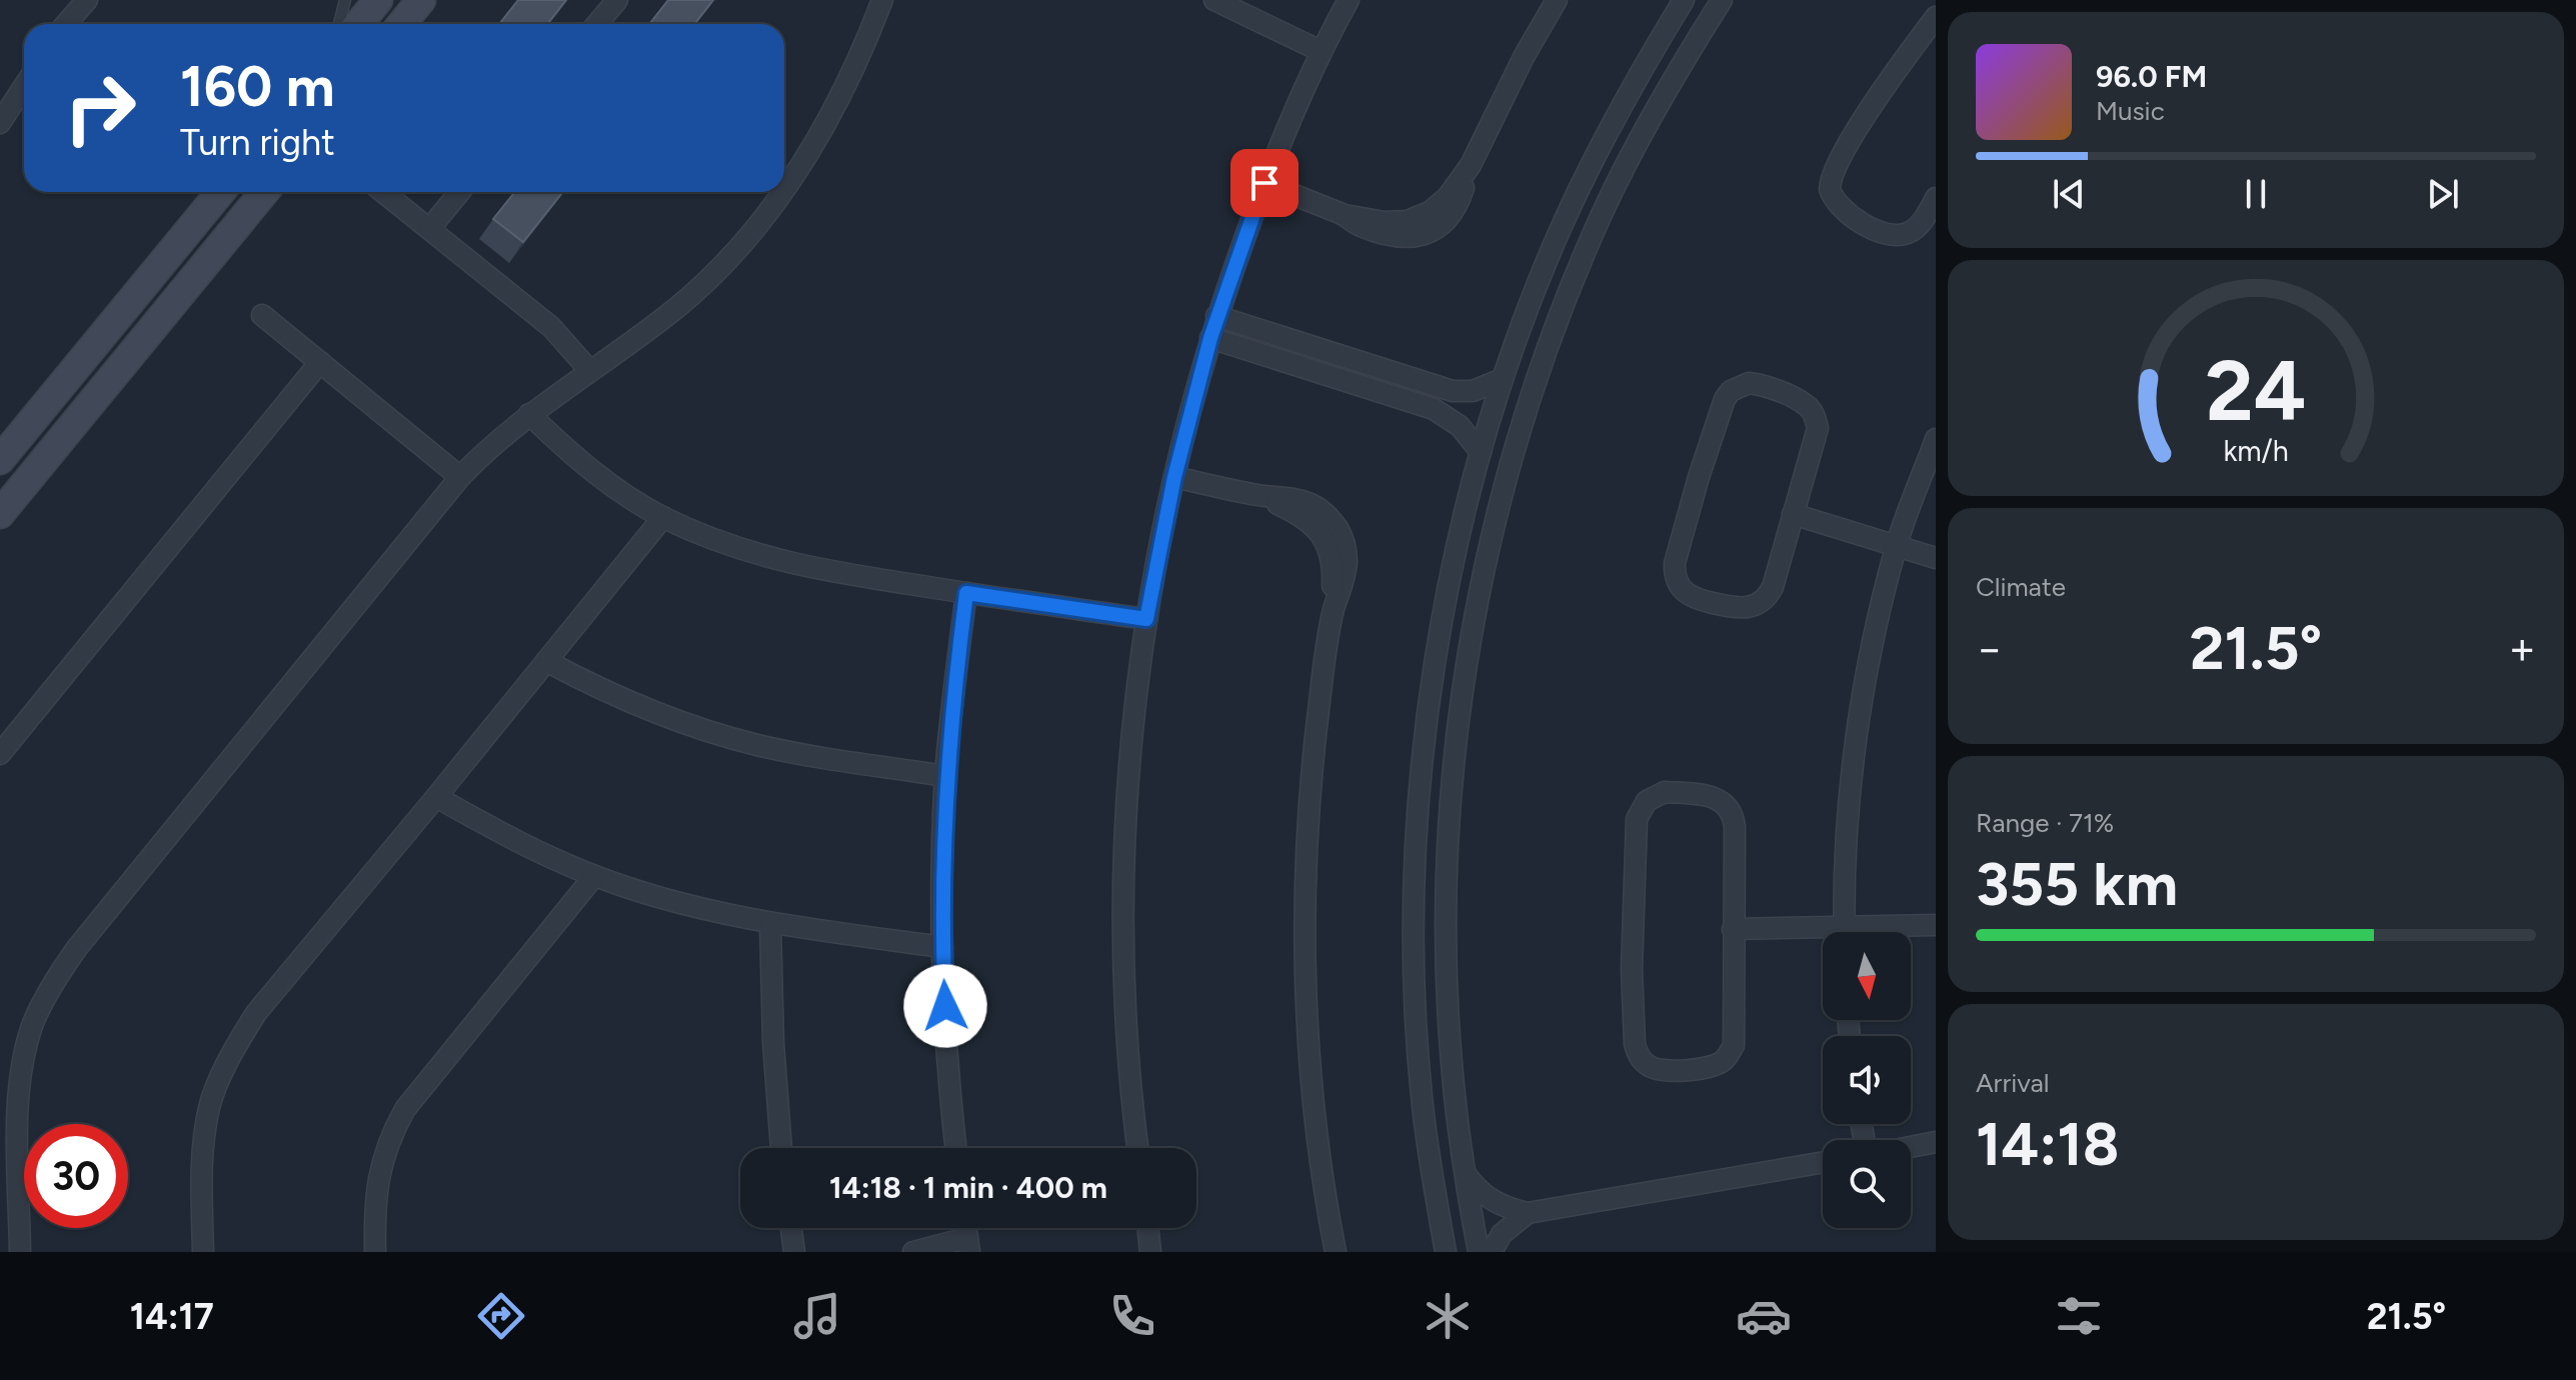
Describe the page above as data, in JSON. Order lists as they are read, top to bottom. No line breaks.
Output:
{"north":"bottom","page":{"turn":["160 m","Turn right"],"song":["96.0 FM","Music"],"tile":["Climate",["Range · 71%","355 km"],["Arrival","14:18"]],"heat":["−","21.5°","+"],"limit":"30","trip":"14:18 · 1 min · 400 m","tabs":["14:17","21.5°"],"gauge":["24","km/h"]}}
